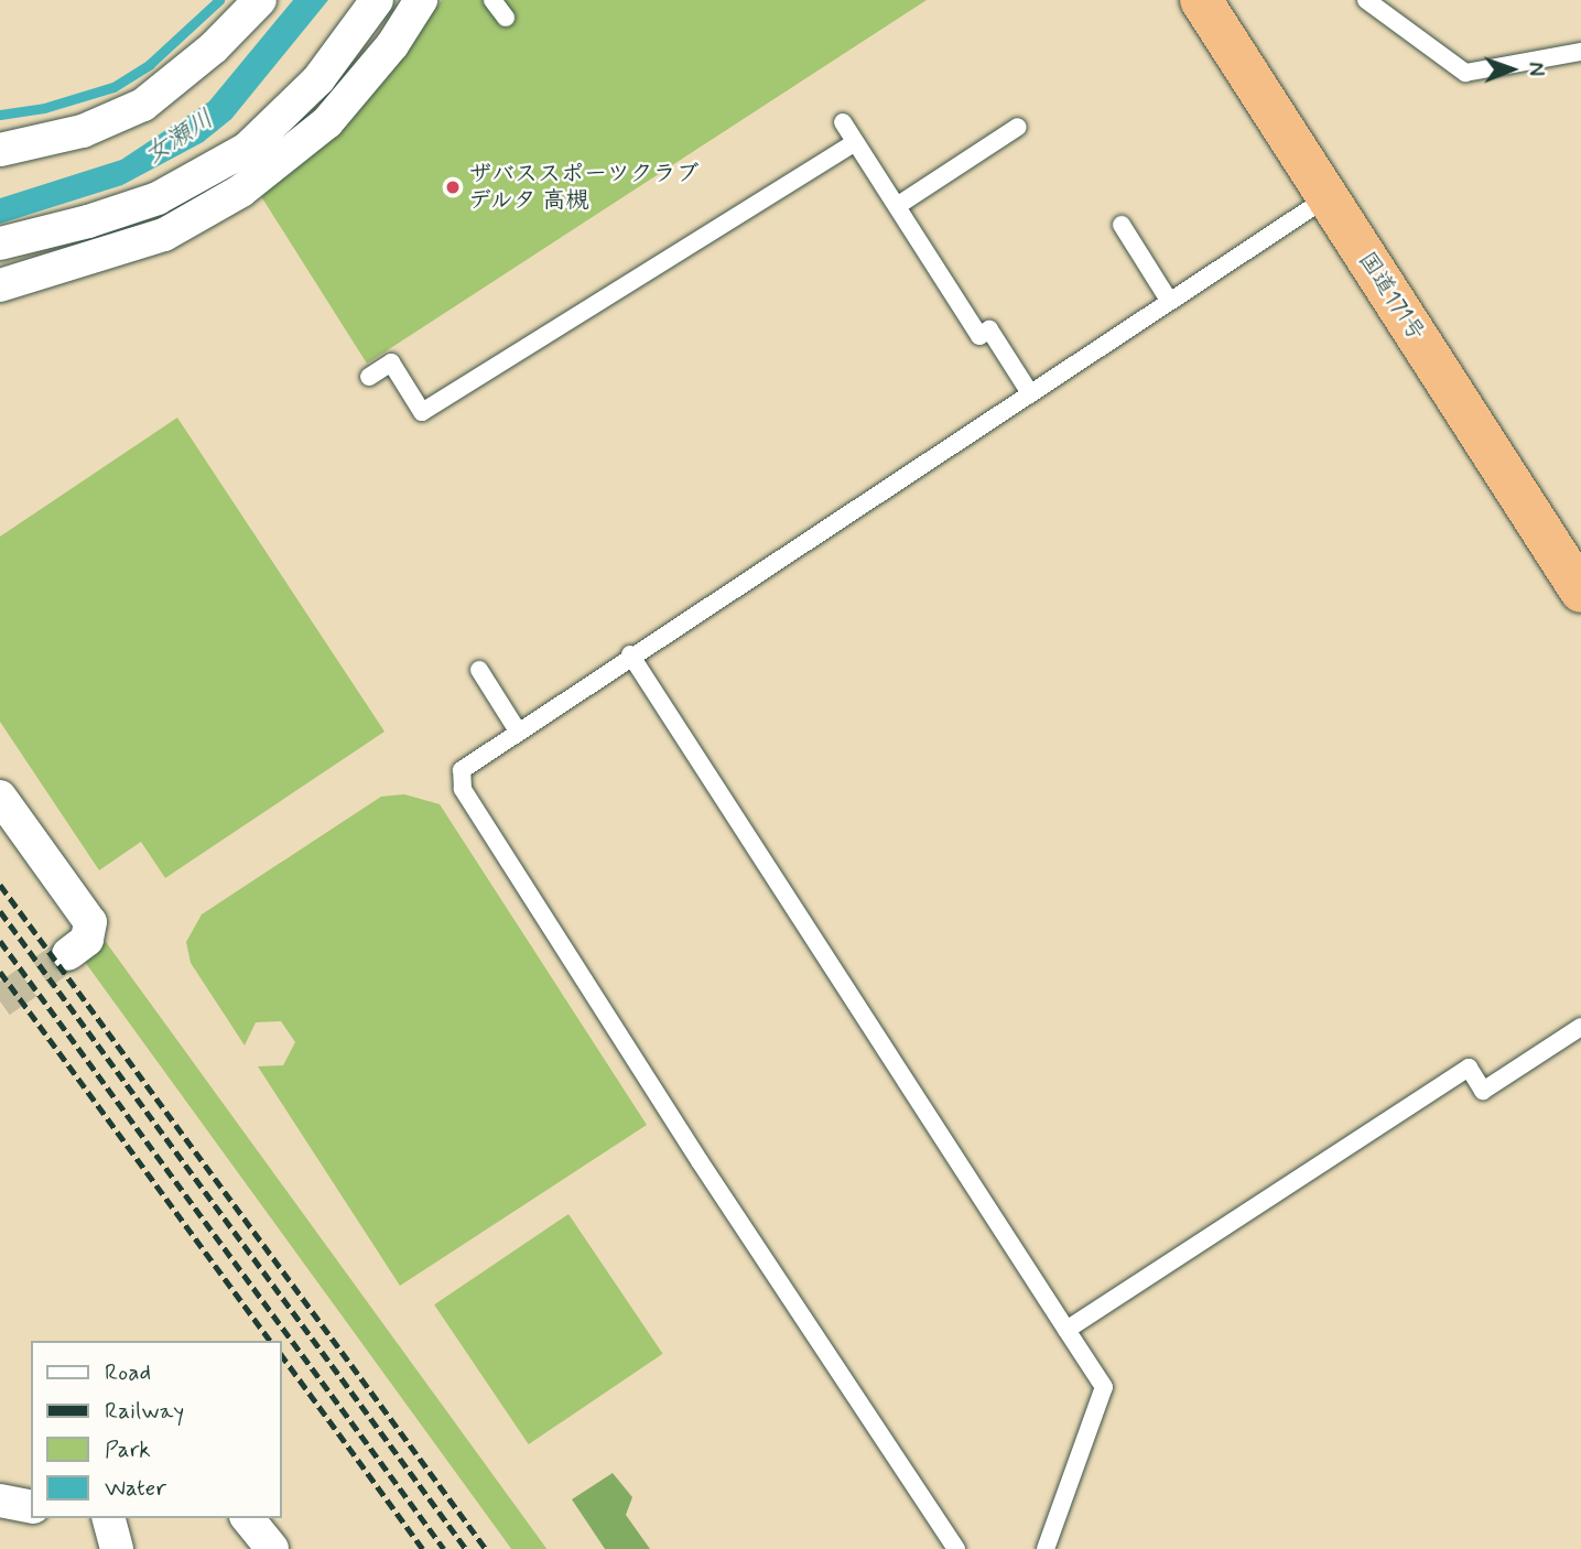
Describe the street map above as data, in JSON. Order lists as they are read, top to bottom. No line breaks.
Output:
{"streets":{"highway":["国道171号"]},"water":["女瀬川"],"places":["ザバススポーツクラブ デルタ 高槻"],"legend":["Road","Railway","Park","Water"],"north":"right"}
